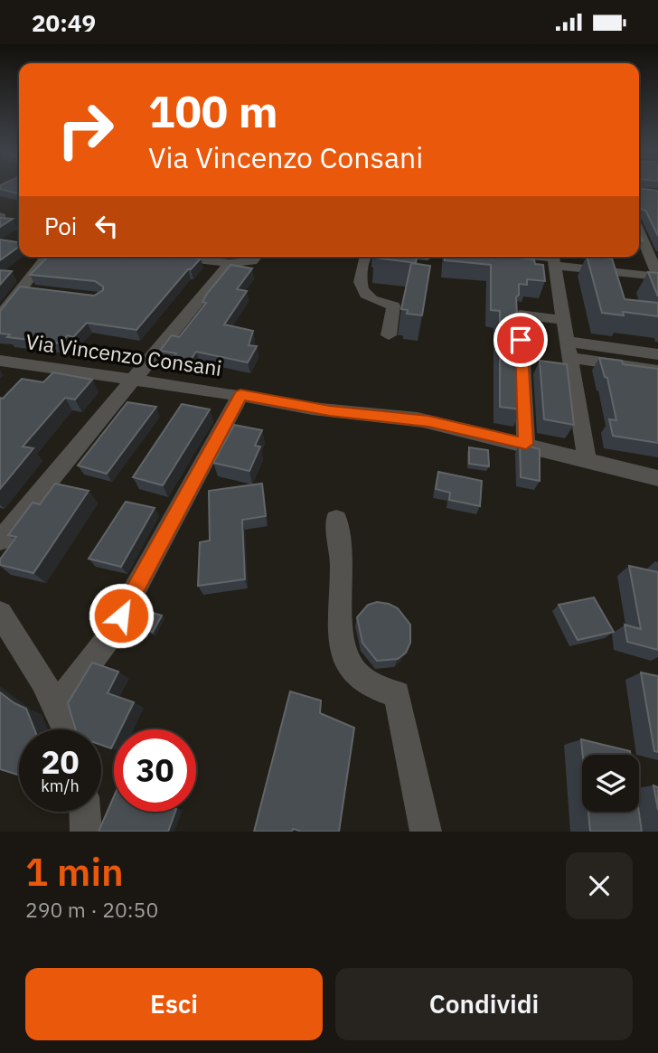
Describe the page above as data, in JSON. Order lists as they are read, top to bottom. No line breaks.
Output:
{"streets":{"street":["Via Vincenzo Consani"]},"page":{"status":"20:49","turn":["100 m","Via Vincenzo Consani"],"then":"Poi","speed":"20 km/h","limit":"30","heading":["1 min","290 m · 20:50"],"buttons":["Esci","Condividi"]}}
